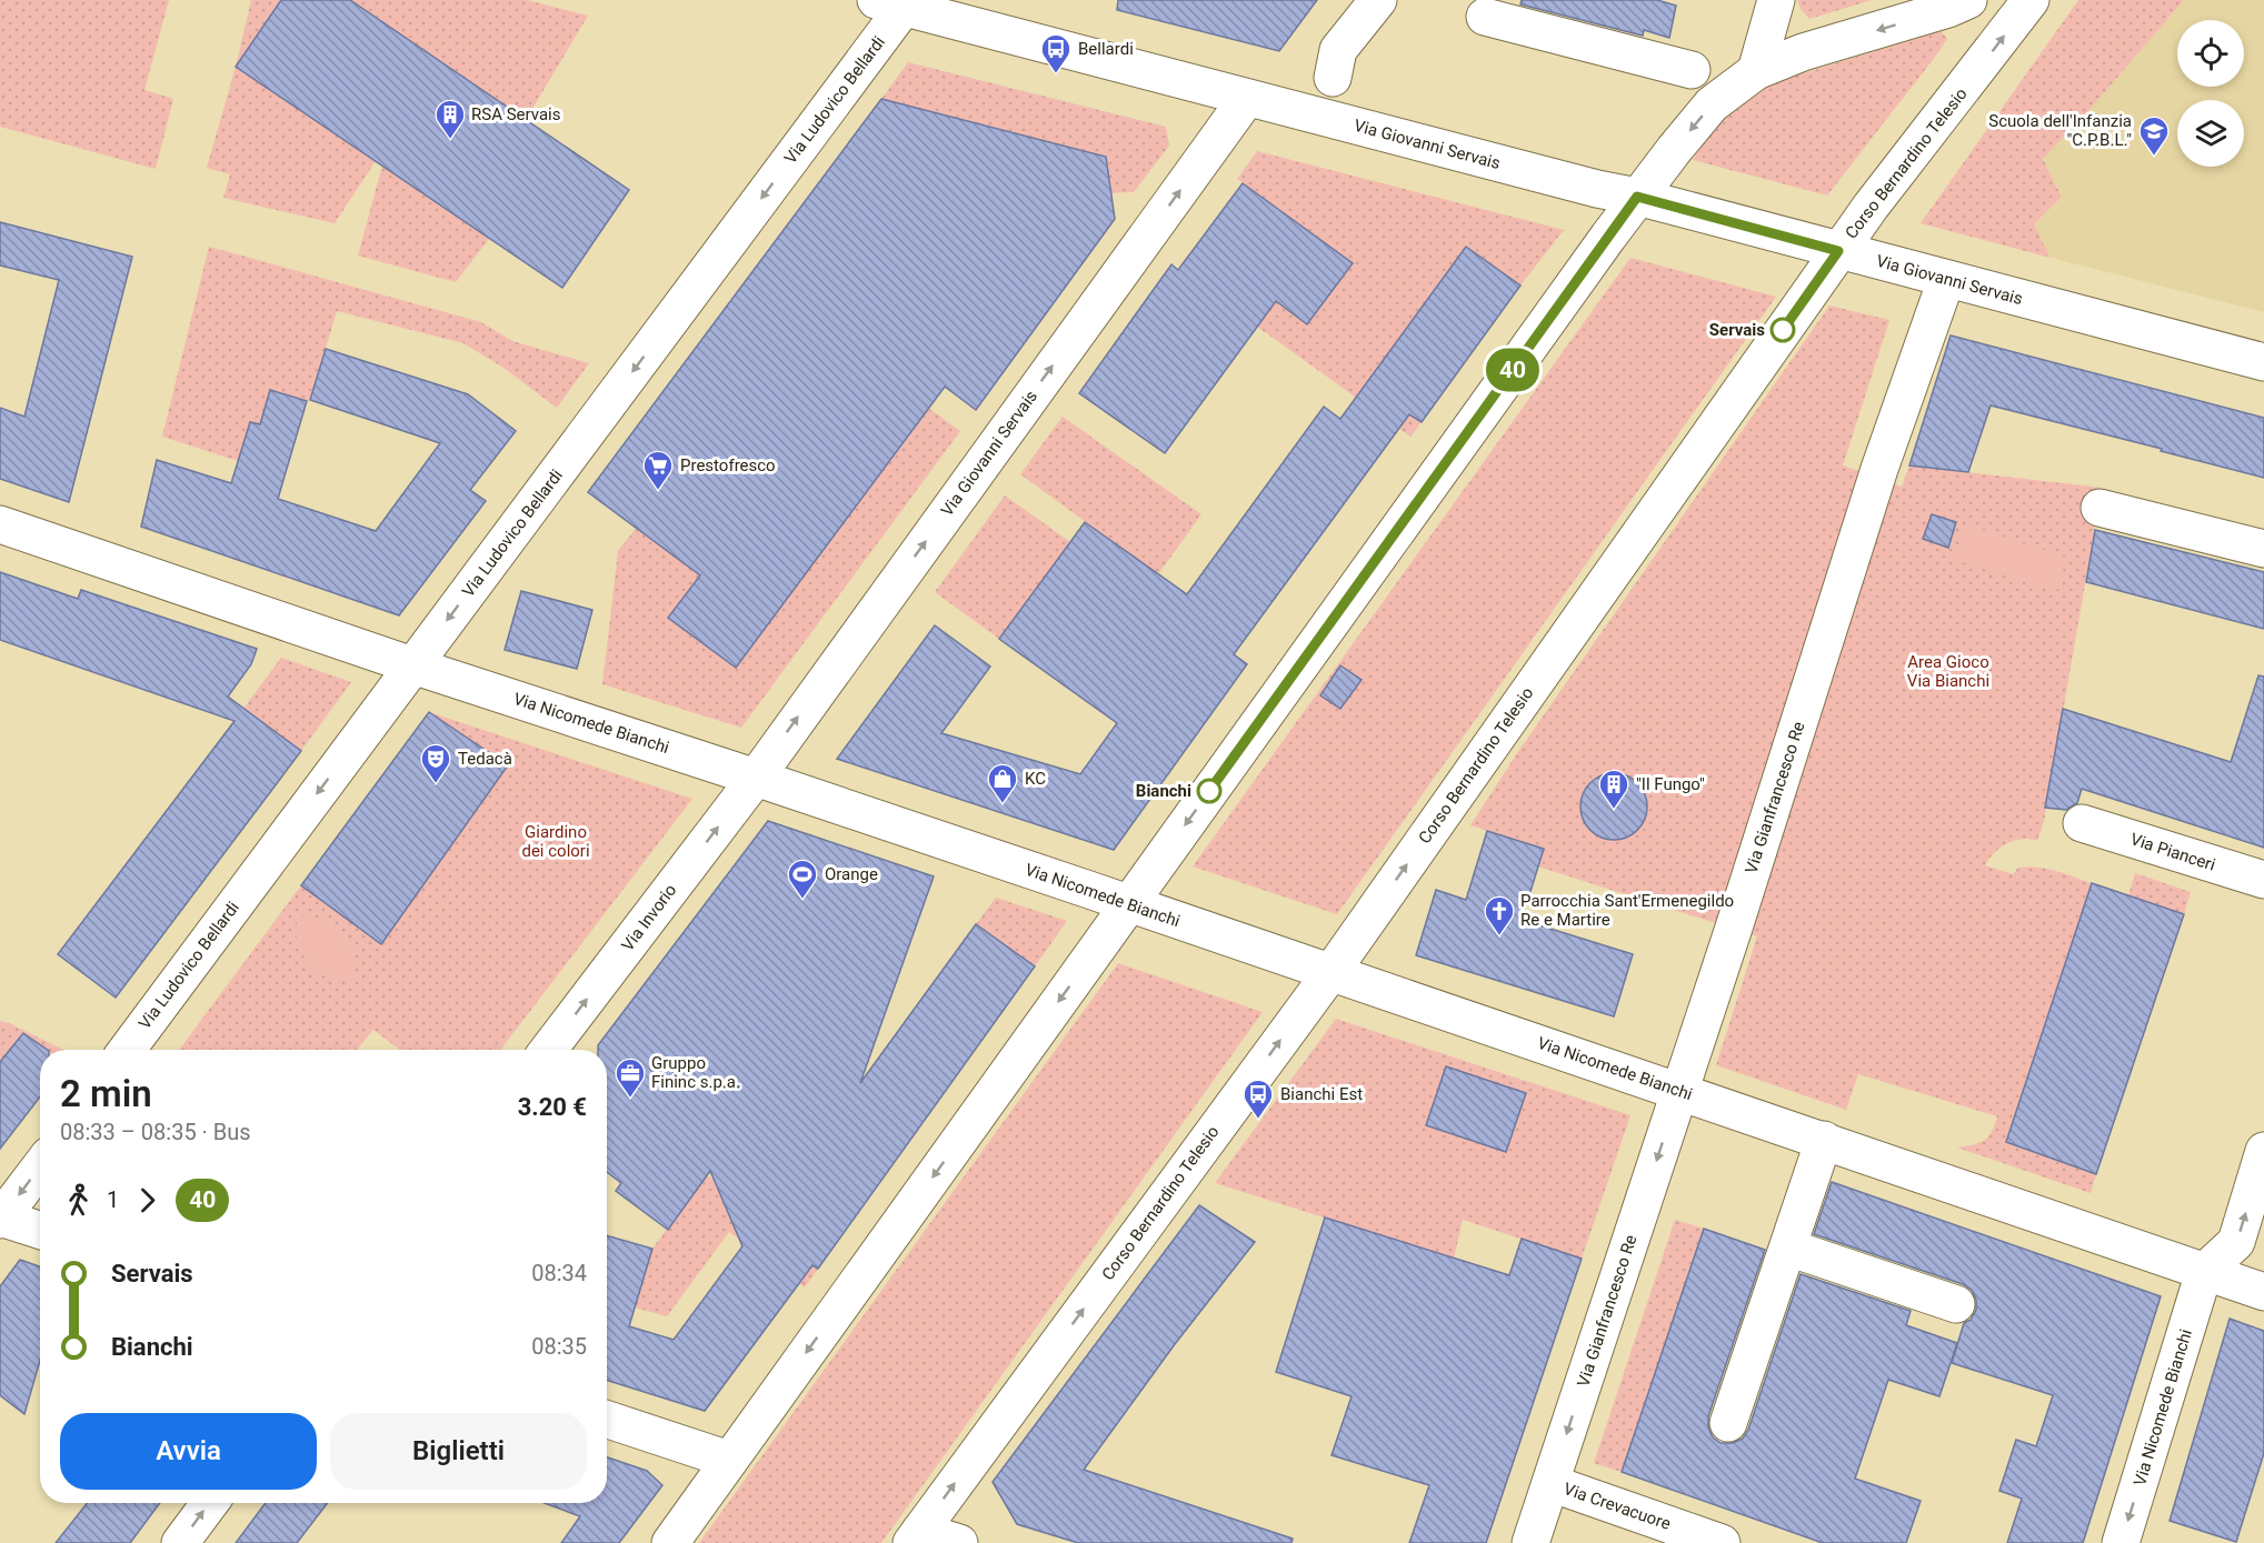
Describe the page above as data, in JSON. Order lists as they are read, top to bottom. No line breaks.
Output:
{"streets":{"street":["Via Ludovico Bellardi","Via Giovanni Servais","Corso Bernardino Telesio","Via Nicomede Bianchi","Via Gianfrancesco Re","Via Pianceri","Via Invorio","Via Crevacuore"]},"crossings":[["Via Ludovico Bellardi","Via Giovanni Servais"],["Via Ludovico Bellardi","Via Nicomede Bianchi"],["Via Giovanni Servais","Corso Bernardino Telesio"],["Via Giovanni Servais","Via Nicomede Bianchi"],["Via Giovanni Servais","Via Gianfrancesco Re"],["Via Giovanni Servais","Via Invorio"],["Corso Bernardino Telesio","Via Nicomede Bianchi"],["Via Nicomede Bianchi","Via Gianfrancesco Re"],["Via Nicomede Bianchi","Via Invorio"],["Via Gianfrancesco Re","Via Crevacuore"]],"one_way":["Via Ludovico Bellardi","Via Giovanni Servais","Via Invorio"],"parks":["Area Gioco Via Bianchi","Giardino dei colori"],"places":{"bus stop":["Bellardi","Bianchi Est"],"building":["RSA Servais","\"Il Fungo\""],"school or university":["Scuola dell'Infanzia \"C.P.B.L.\""],"other":["Servais","Bianchi"],"supermarket":["Prestofresco"],"theatre":["Tedacà"],"shop":["KC"],"sports":["Orange"],"church":["Parrocchia Sant'Ermenegildo Re e Martire"],"office":["Gruppo Fininc s.p.a."]},"lines":["bus line 40"],"page":{"on_map":"40","heading":["2 min","08:33 – 08:35 · Bus","3.20 €"],"legs":["1","40"],"list":[{"name":"Servais","value":"08:34"},{"name":"Bianchi","value":"08:35"}],"buttons":["Avvia","Biglietti"]}}
